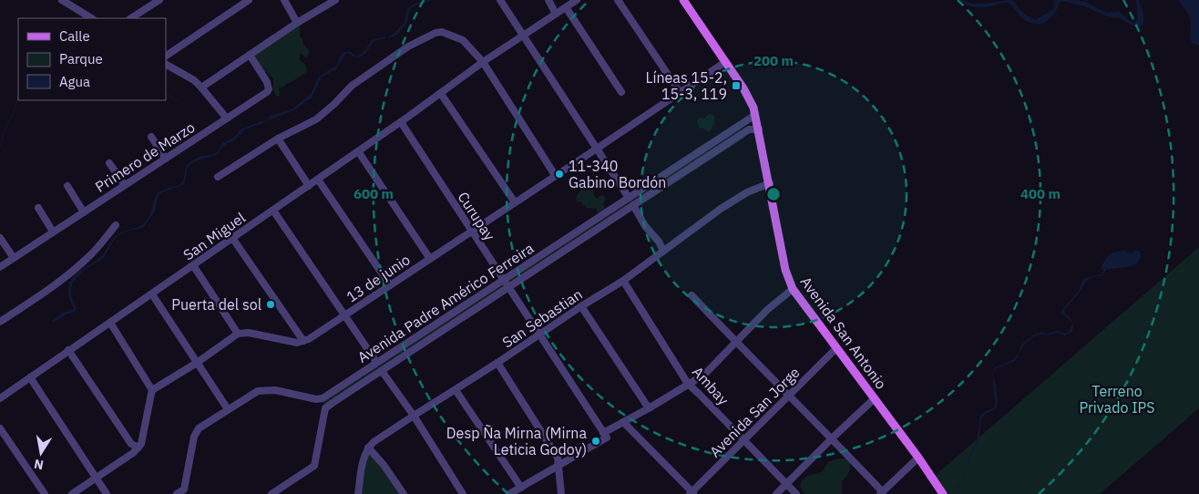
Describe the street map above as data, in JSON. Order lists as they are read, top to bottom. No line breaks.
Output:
{"streets":{"main road":["Avenida San Antonio"],"street":["Primero de Marzo","Curupay","San Miguel","13 de junio","Avenida Padre Américo Ferreira","San Sebastian","Ambay","Avenida San Jorge"]},"crossings":[["Curupay","San Miguel"],["Curupay","13 de junio"],["Curupay","Avenida Padre Américo Ferreira"],["Curupay","San Sebastian"],["13 de junio","Avenida San Antonio"],["Avenida Padre Américo Ferreira","Avenida San Antonio"],["San Sebastian","Avenida San Antonio"],["San Sebastian","Ambay"],["Avenida San Antonio","Avenida San Jorge"],["Ambay","Avenida San Jorge"]],"parks":["Terreno Privado IPS"],"places":{"transit":["Líneas 15-2, 15-3, 119"],"other":["11-340 Gabino Bordón","Puerta del sol","Desp Ña Mirna (Mirna Leticia Godoy)"]},"legend":["Calle","Parque","Agua"],"north":"bottom","rings":["200 m","400 m","600 m"]}
